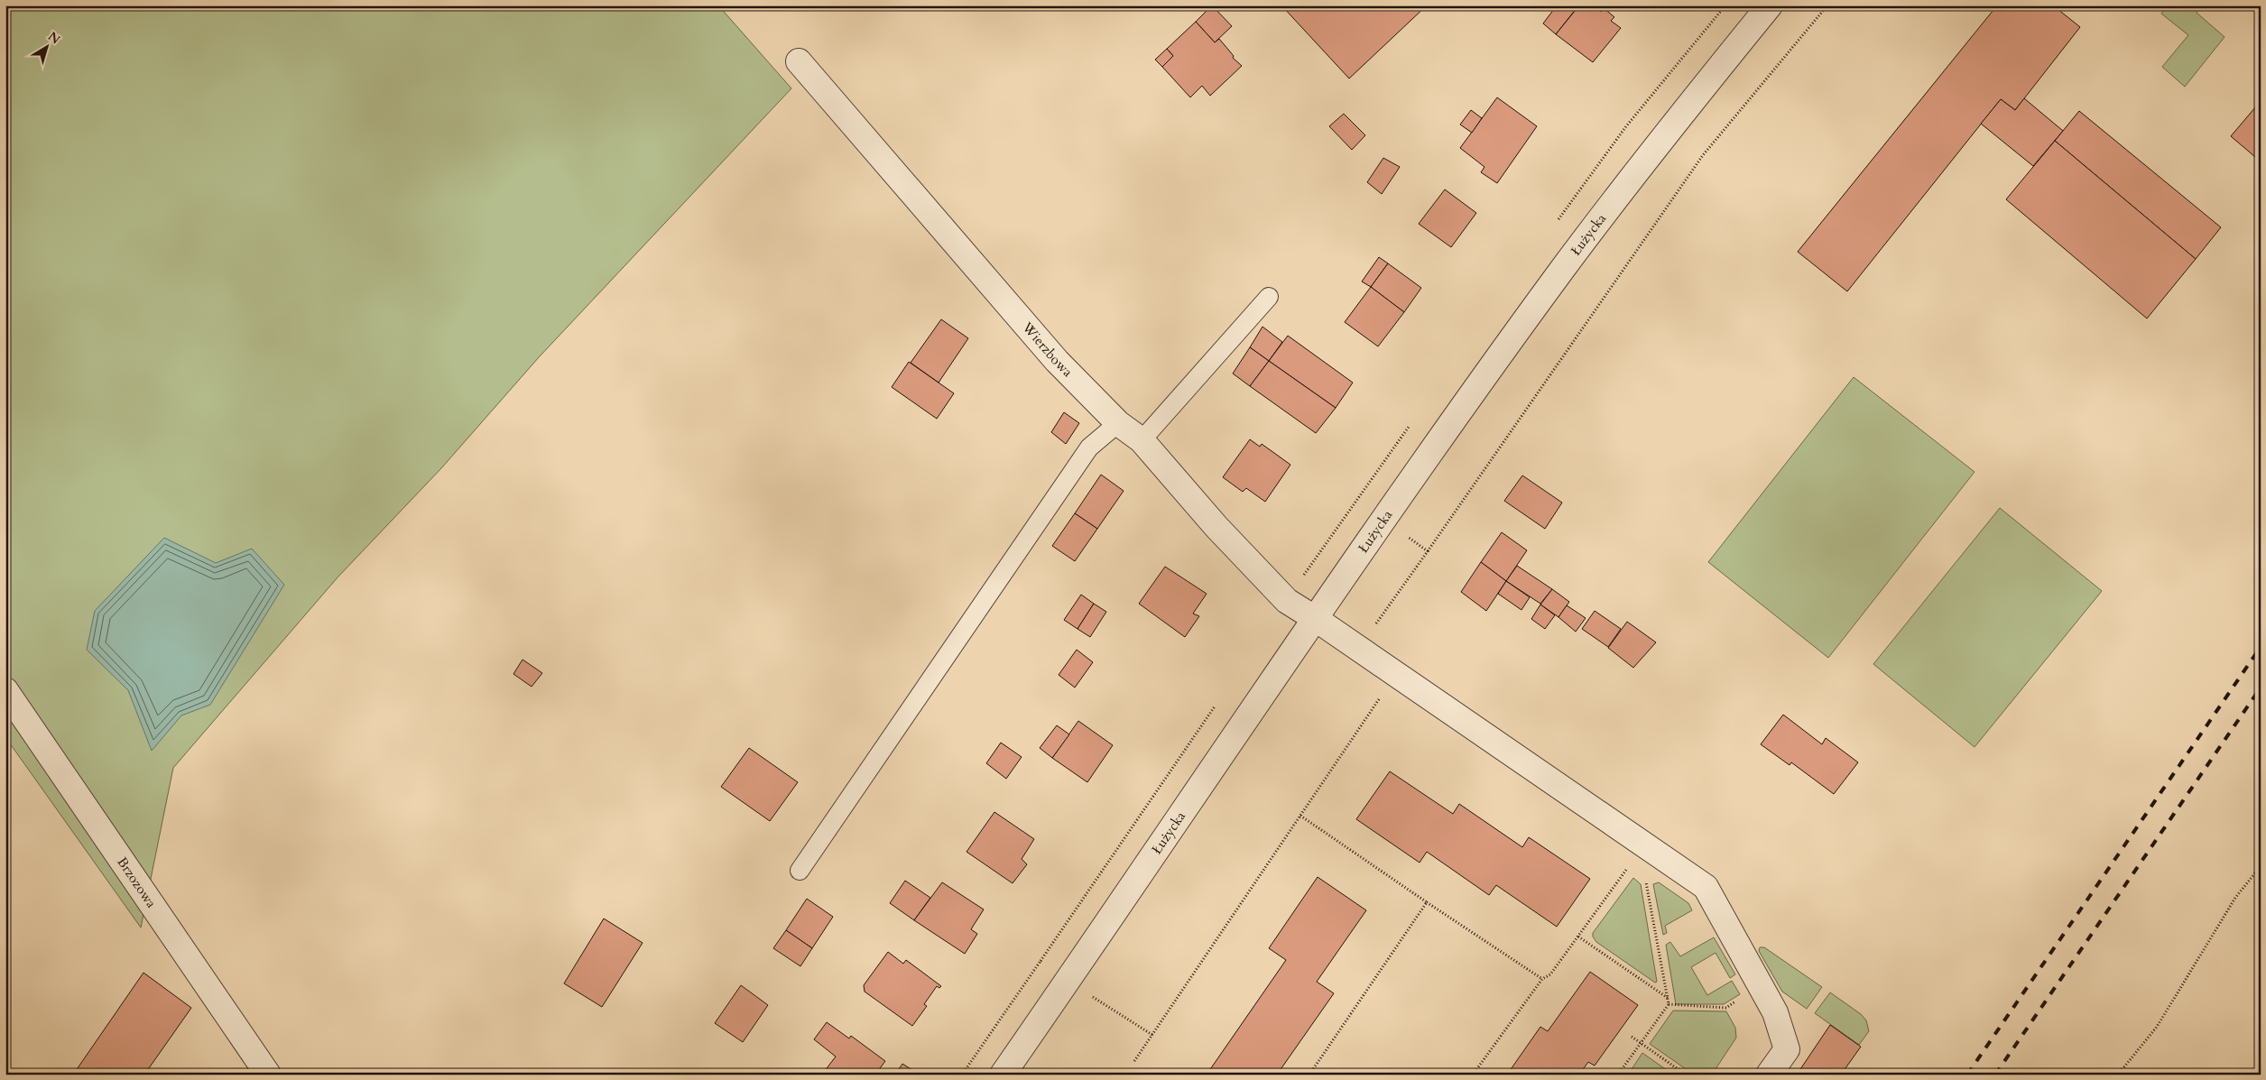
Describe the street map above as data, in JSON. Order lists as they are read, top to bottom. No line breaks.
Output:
{"streets":{"street":["Łużycka","Wierzbowa","Brzozowa"]},"crossings":[["Łużycka","Wierzbowa"]],"north":"top right"}
